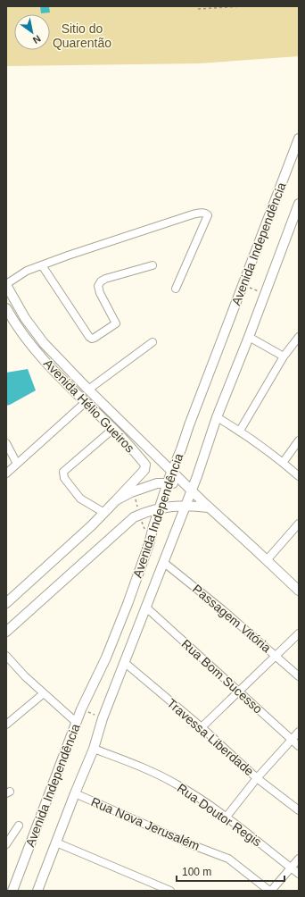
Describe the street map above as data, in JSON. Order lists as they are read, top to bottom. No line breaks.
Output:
{"streets":{"main road":["Avenida Independência","Avenida Hélio Gueiros"],"street":["Passagem Vitória","Rua Bom Sucesso","Travessa Liberdade","Rua Doutor Regis","Rua Nova Jerusalém"]},"crossings":[["Avenida Independência","Passagem Vitória"],["Avenida Independência","Rua Bom Sucesso"],["Avenida Independência","Travessa Liberdade"],["Avenida Independência","Rua Doutor Regis"],["Avenida Independência","Rua Nova Jerusalém"]],"parks":["Sitio do Quarentão"],"scale_bar":"100 m","north":"bottom right"}
